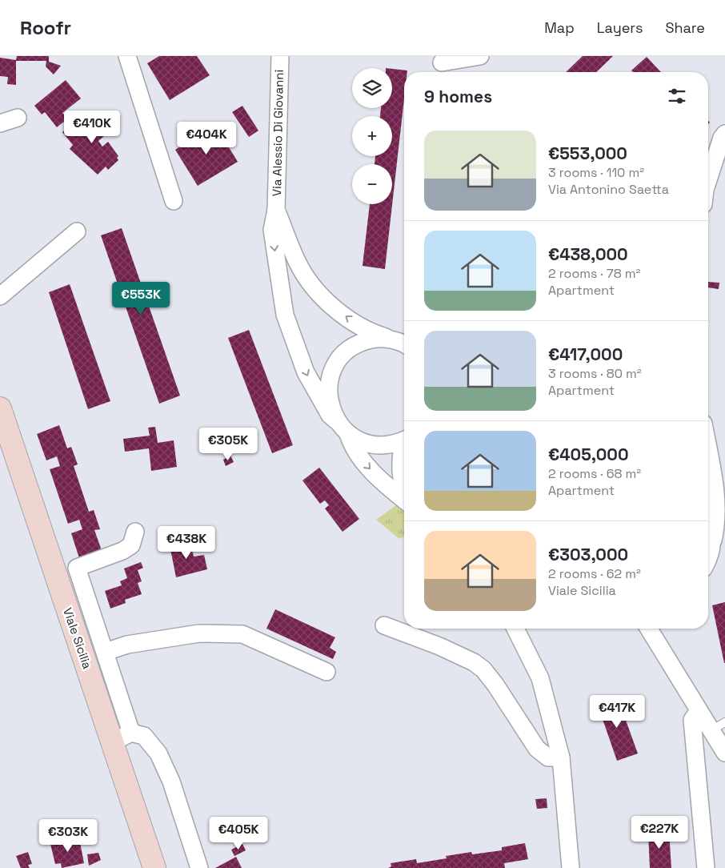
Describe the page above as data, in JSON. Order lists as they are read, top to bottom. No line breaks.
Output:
{"streets":{"street":["Via Alessio Di Giovanni","Viale Sicilia"]},"page":{"header":"Roofr","nav":["Map","Layers","Share"],"map_buttons":["+","−"],"heading":"9 homes","price":["€410K","€404K","€553K","€305K","€438K","€417K","€227K","€405K","€303K"],"list":[{"name":"€553,000","note":"3 rooms · 110 m² · Via Antonino Saetta"},{"name":"€438,000","note":"2 rooms · 78 m² · Apartment"},{"name":"€417,000","note":"3 rooms · 80 m² · Apartment"},{"name":"€405,000","note":"2 rooms · 68 m² · Apartment"},{"name":"€303,000","note":"2 rooms · 62 m² · Viale Sicilia"}]}}
